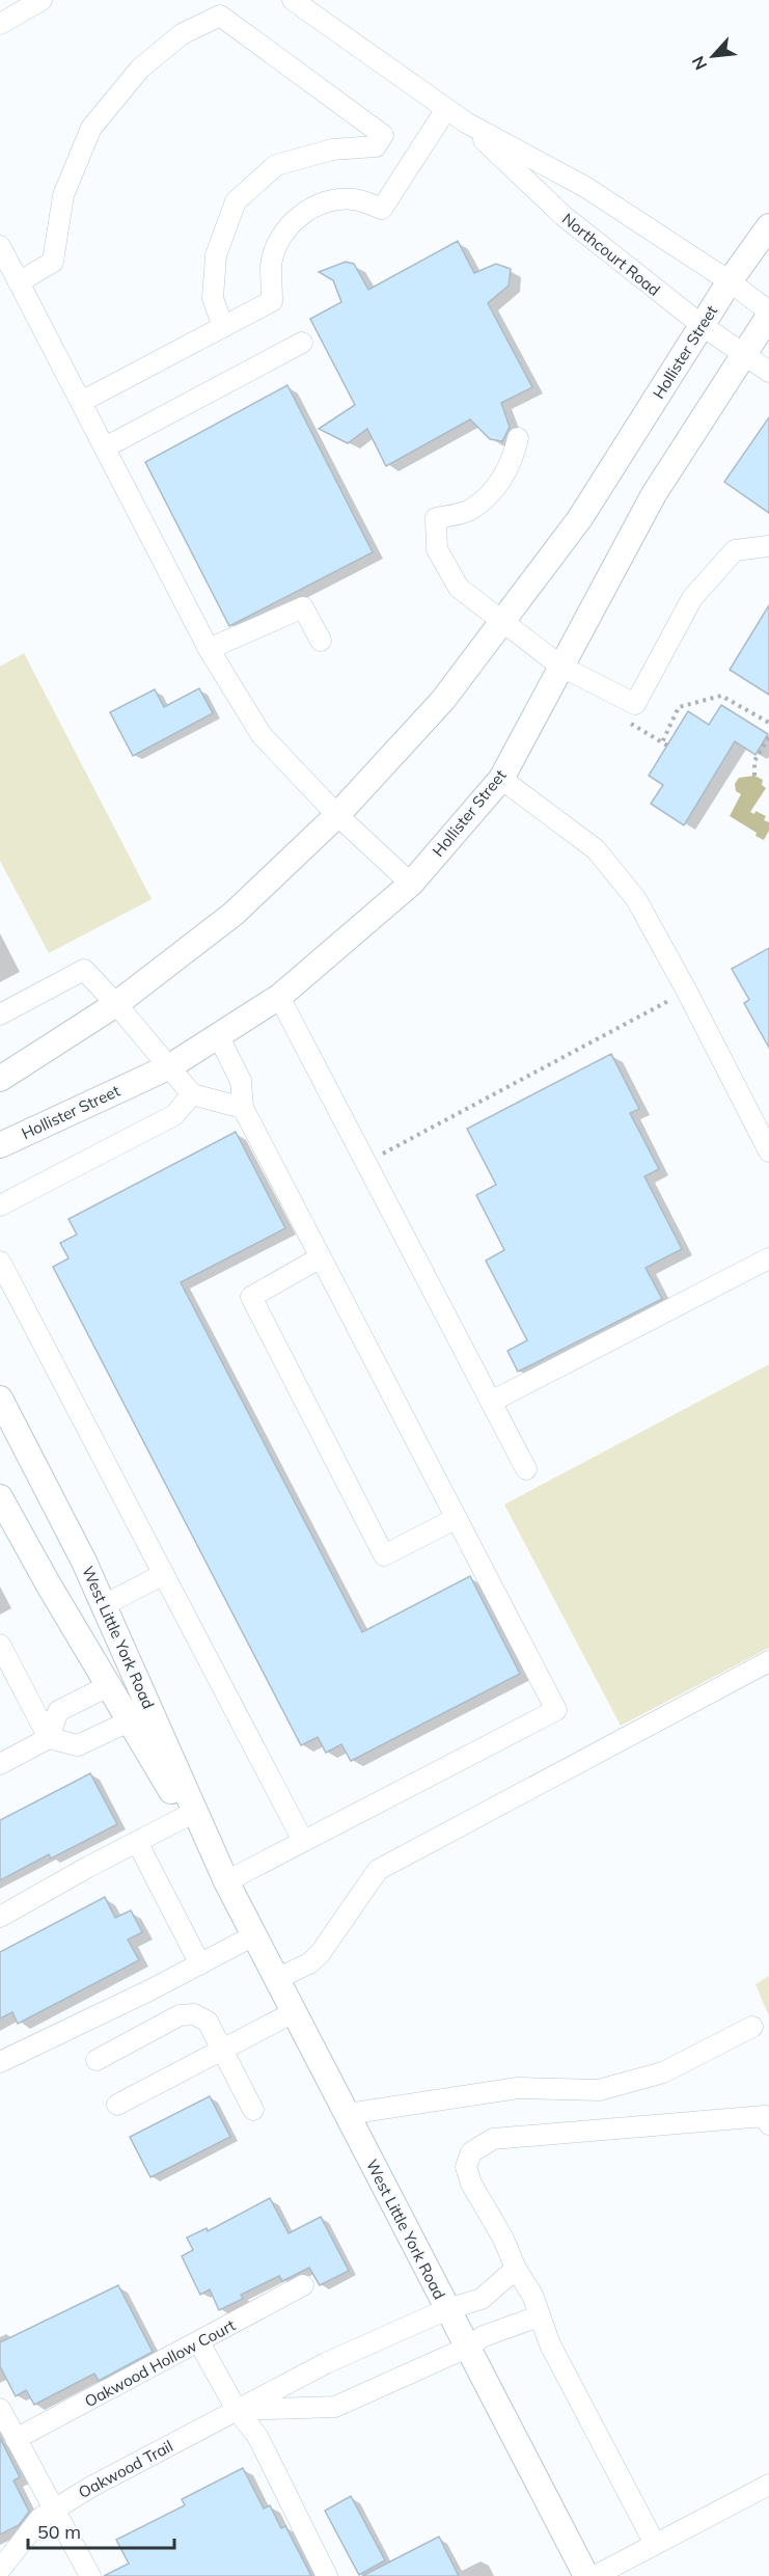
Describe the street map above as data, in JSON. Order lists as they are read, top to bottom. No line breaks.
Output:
{"streets":{"main road":["Hollister Street","West Little York Road"],"street":["Northcourt Road","Oakwood Hollow Court","Oakwood Trail"]},"crossings":[["Northcourt Road","Hollister Street"],["West Little York Road","Oakwood Trail"]],"scale_bar":"50 m","north":"bottom left"}
